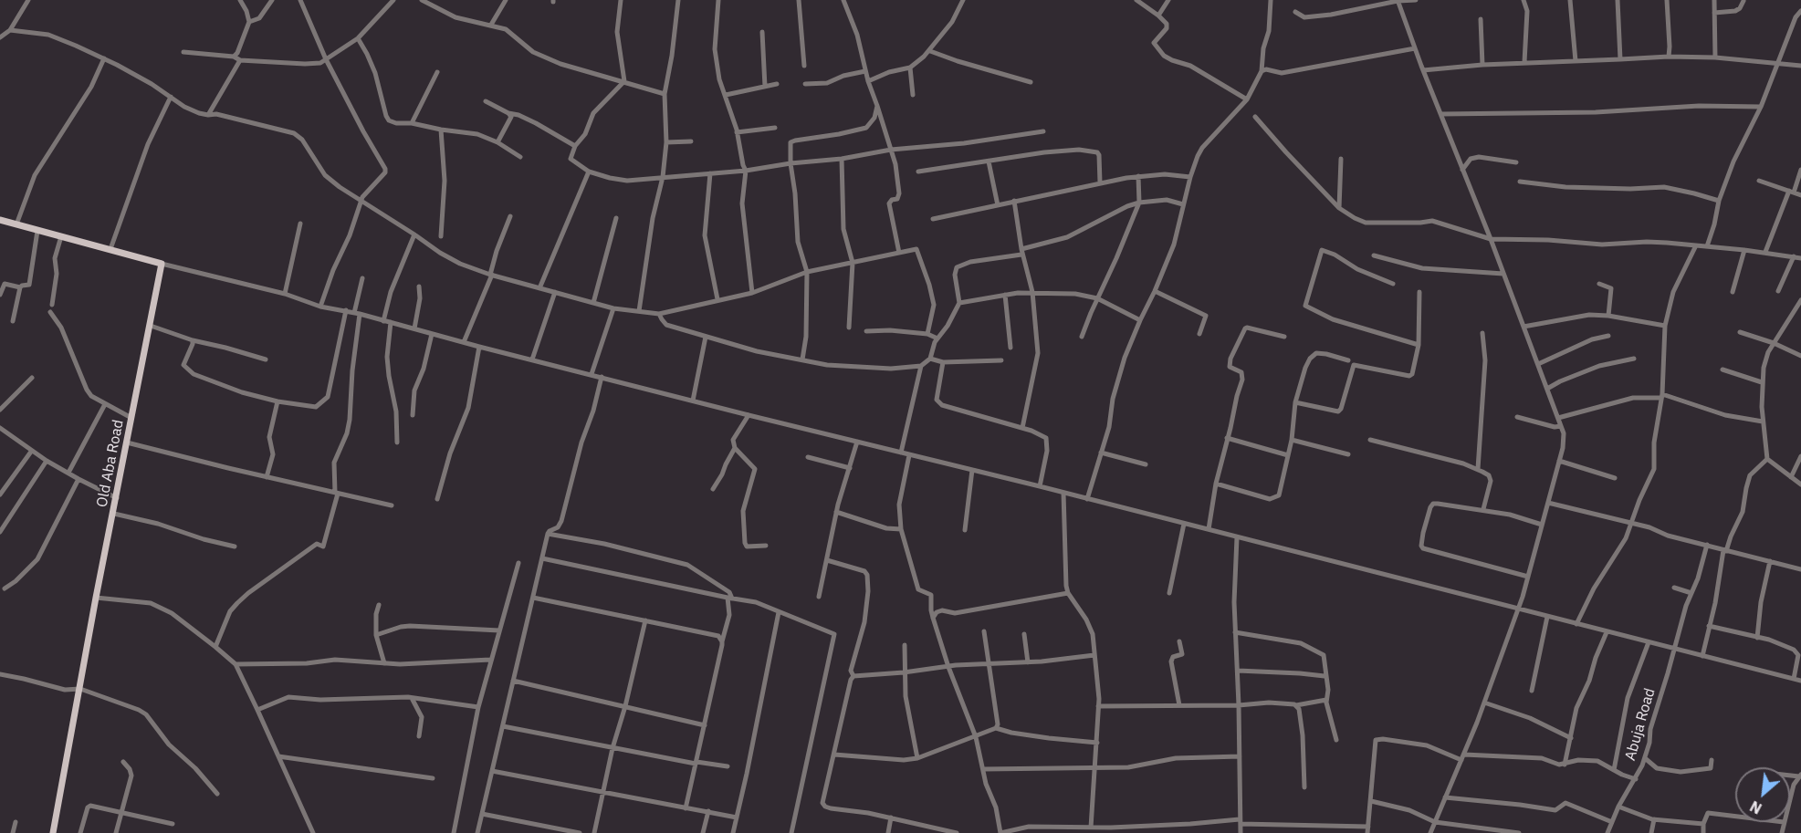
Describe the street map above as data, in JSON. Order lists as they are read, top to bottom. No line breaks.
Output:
{"streets":{"main road":["Old Aba Road"],"street":["Abuja Road"]},"north":"bottom left"}
